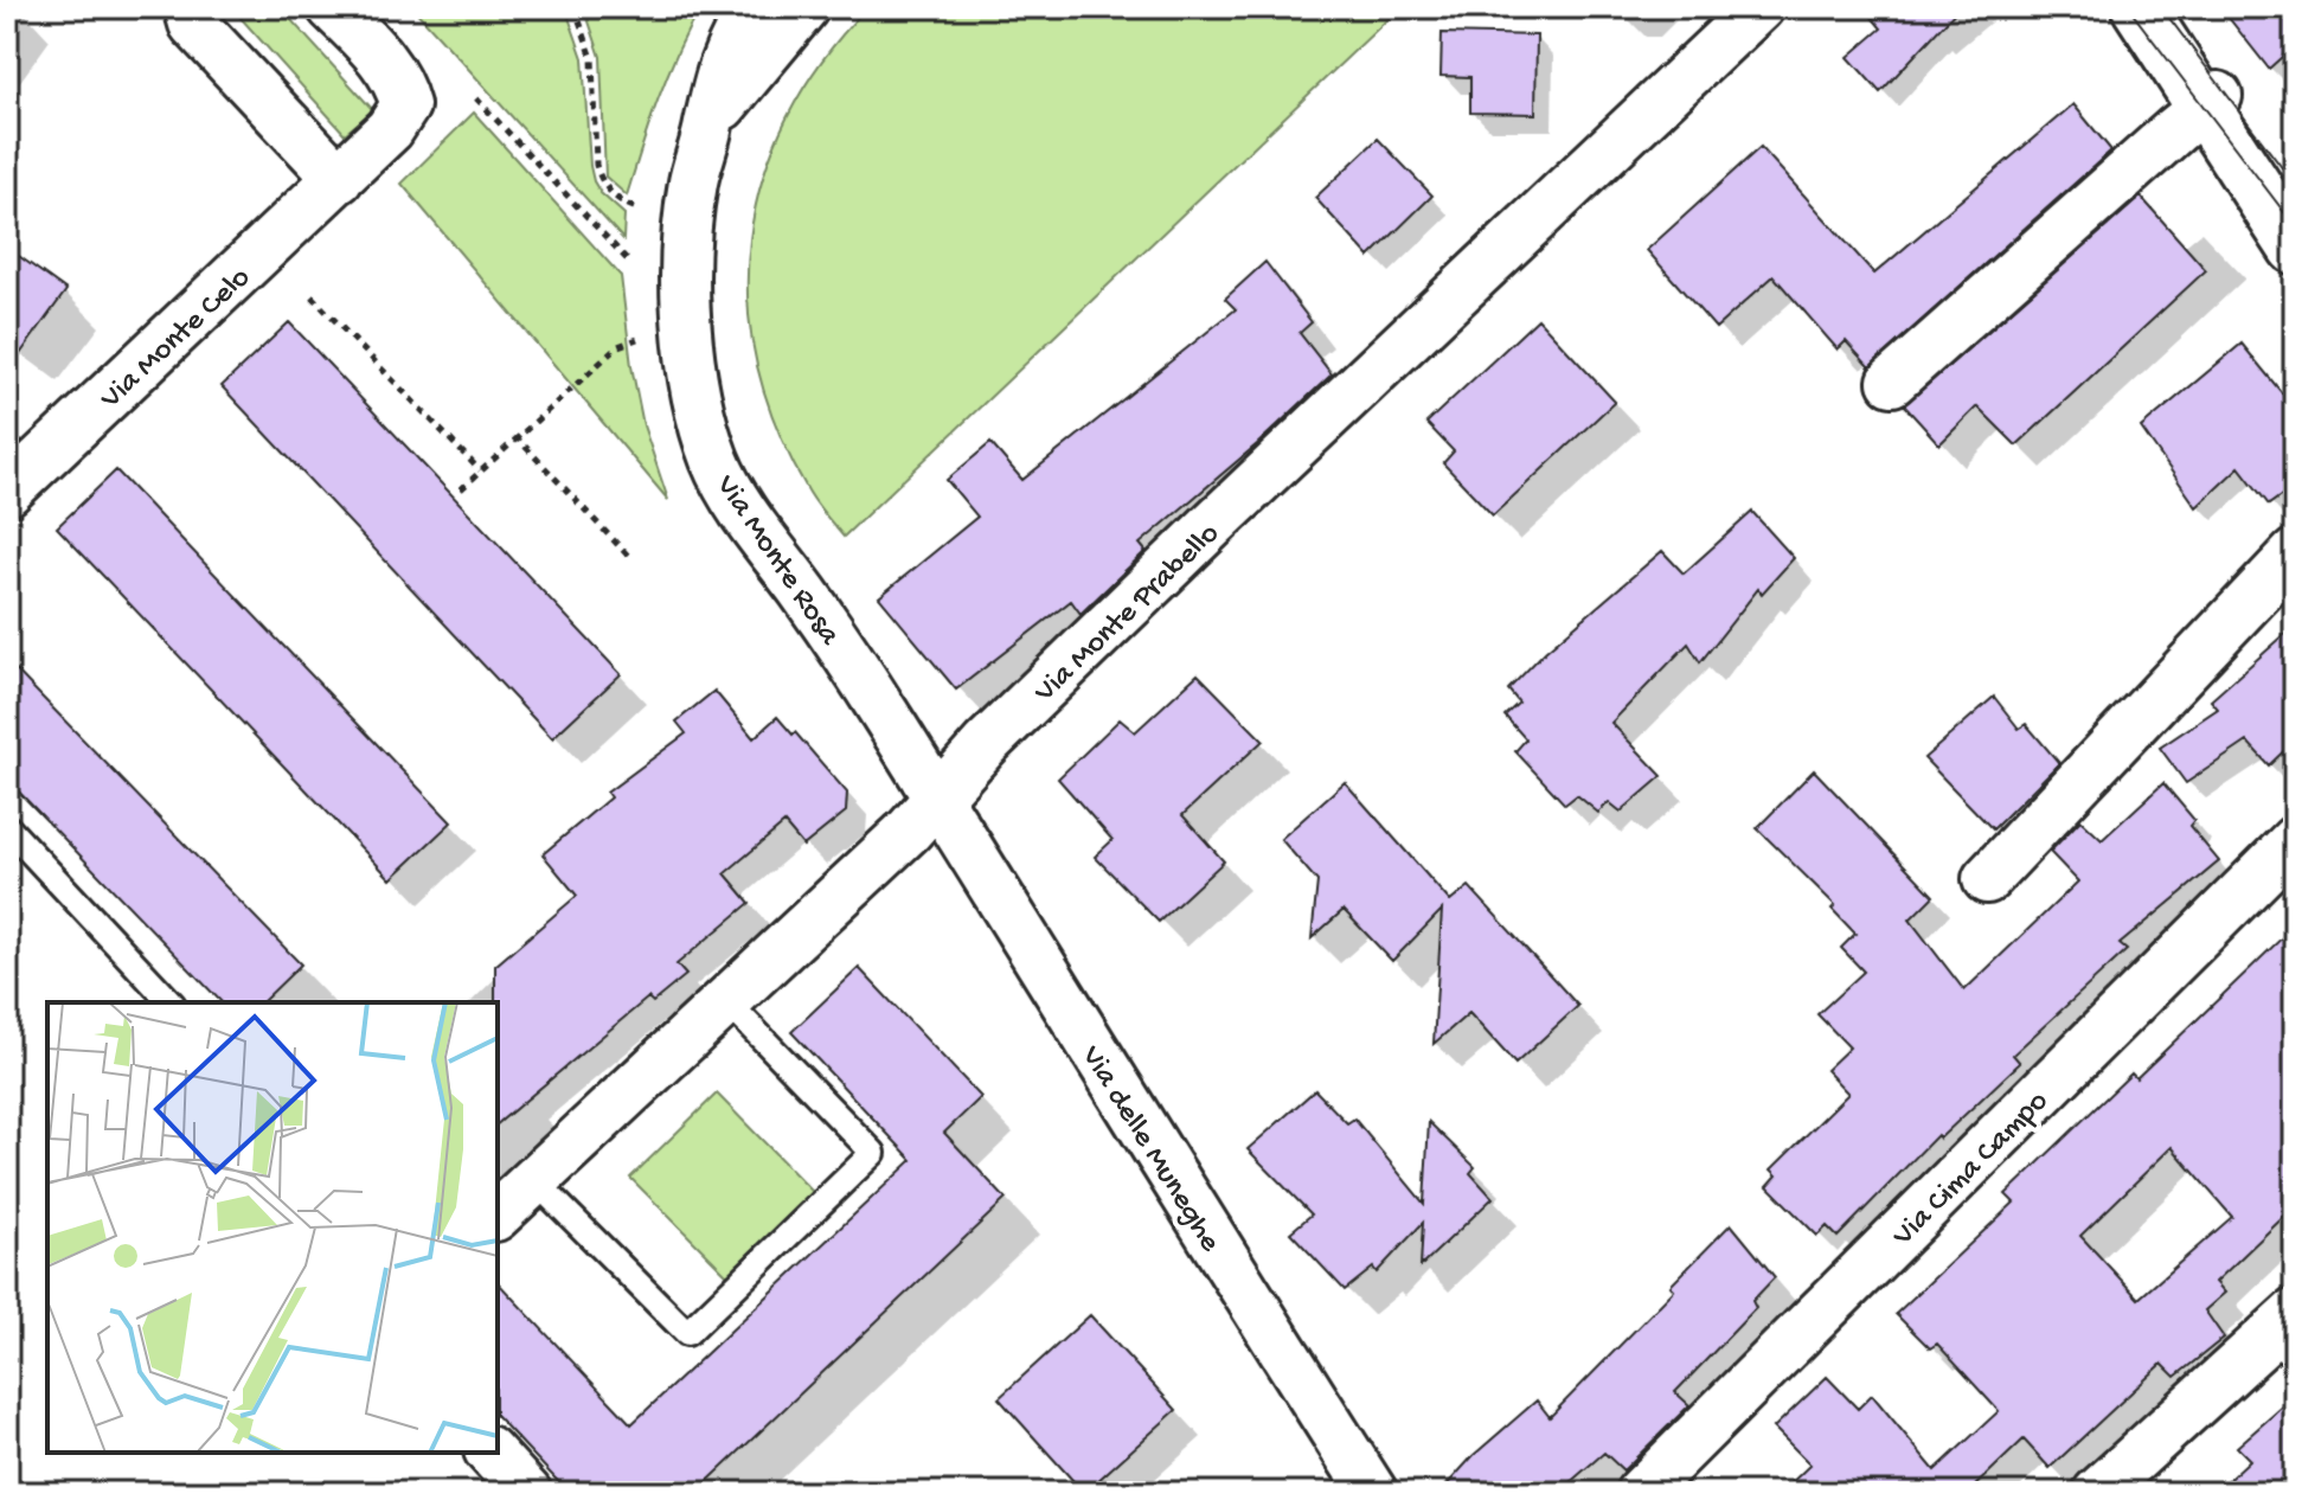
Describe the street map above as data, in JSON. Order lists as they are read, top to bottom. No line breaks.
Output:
{"streets":{"street":["Via Monte Celo","Via Monte Rosa","Via Monte Prabello","Via delle Muneghe","Via Cima Campo"]},"crossings":[["Via Monte Rosa","Via Monte Prabello"],["Via Monte Rosa","Via delle Muneghe"],["Via Monte Prabello","Via delle Muneghe"]]}
